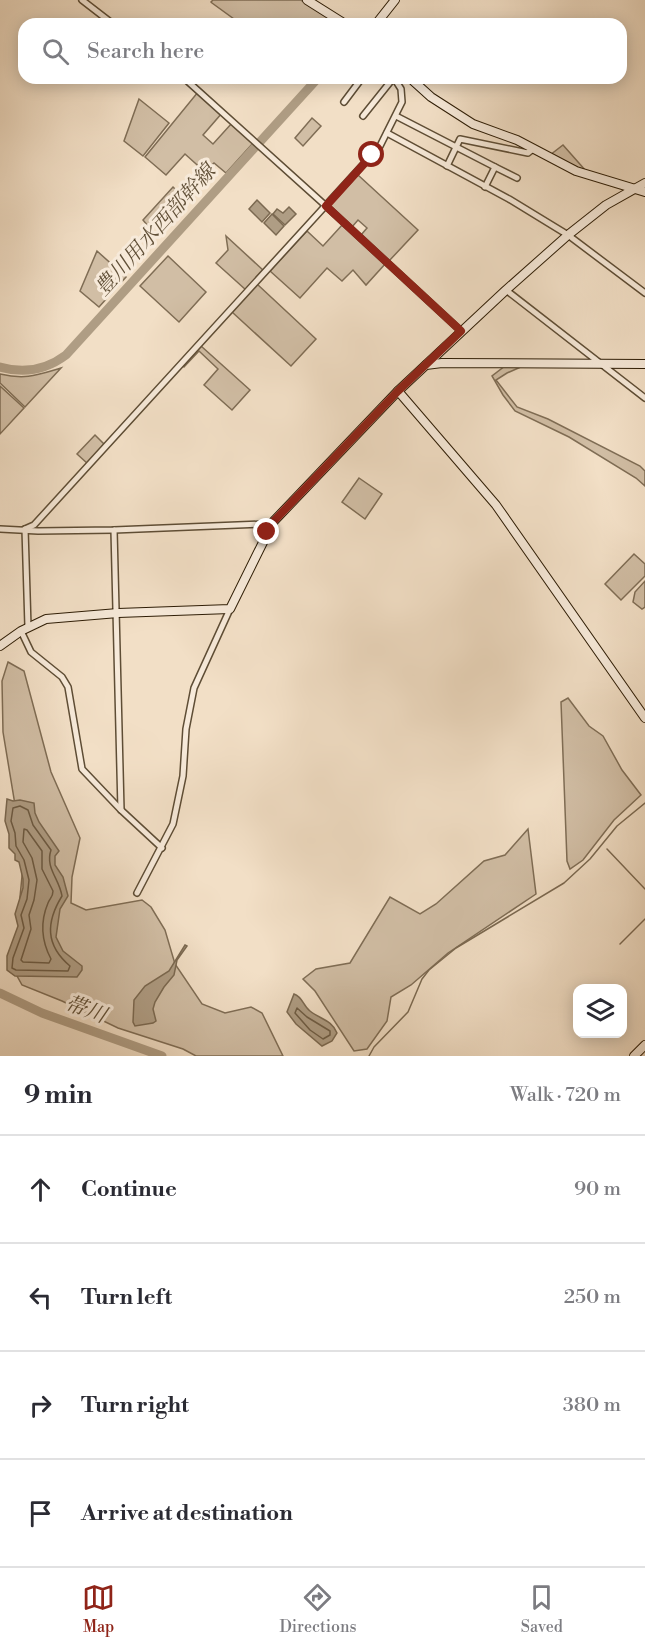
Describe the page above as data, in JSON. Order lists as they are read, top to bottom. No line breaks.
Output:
{"water":["豊川用水西部幹線","帯川"],"page":{"search":"Search here","heading":["9 min","Walk · 720 m"],"list":[["Continue","90 m"],["Turn left","250 m"],["Turn right","380 m"],"Arrive at destination"],"nav":["Map","Directions","Saved"]}}
